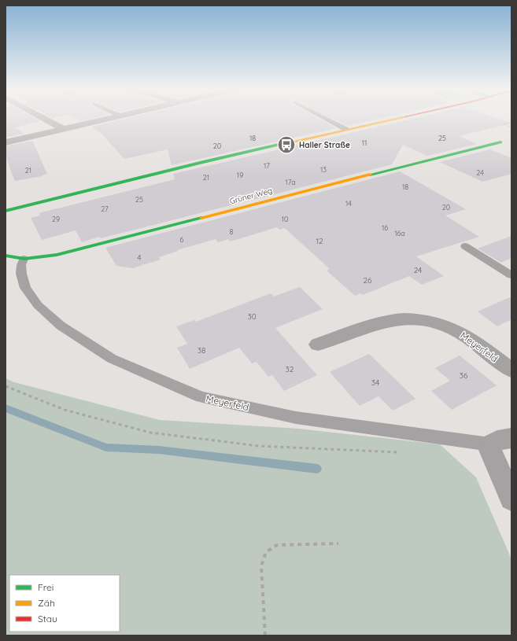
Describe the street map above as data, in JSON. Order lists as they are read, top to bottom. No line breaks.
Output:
{"streets":{"street":["Grüner Weg","Meyerfeld"]},"crossings":[["Grüner Weg","Meyerfeld"]],"places":{"bus stop":["Haller Straße"]},"house_numbers":["18","25","11","20","17","13","21","24","19","21","17a","18","25","14","20","27","29","10","16","8","16a","6","12","4","24","26","30","38","32","36","34"],"legend":["Frei","Zäh","Stau"]}
